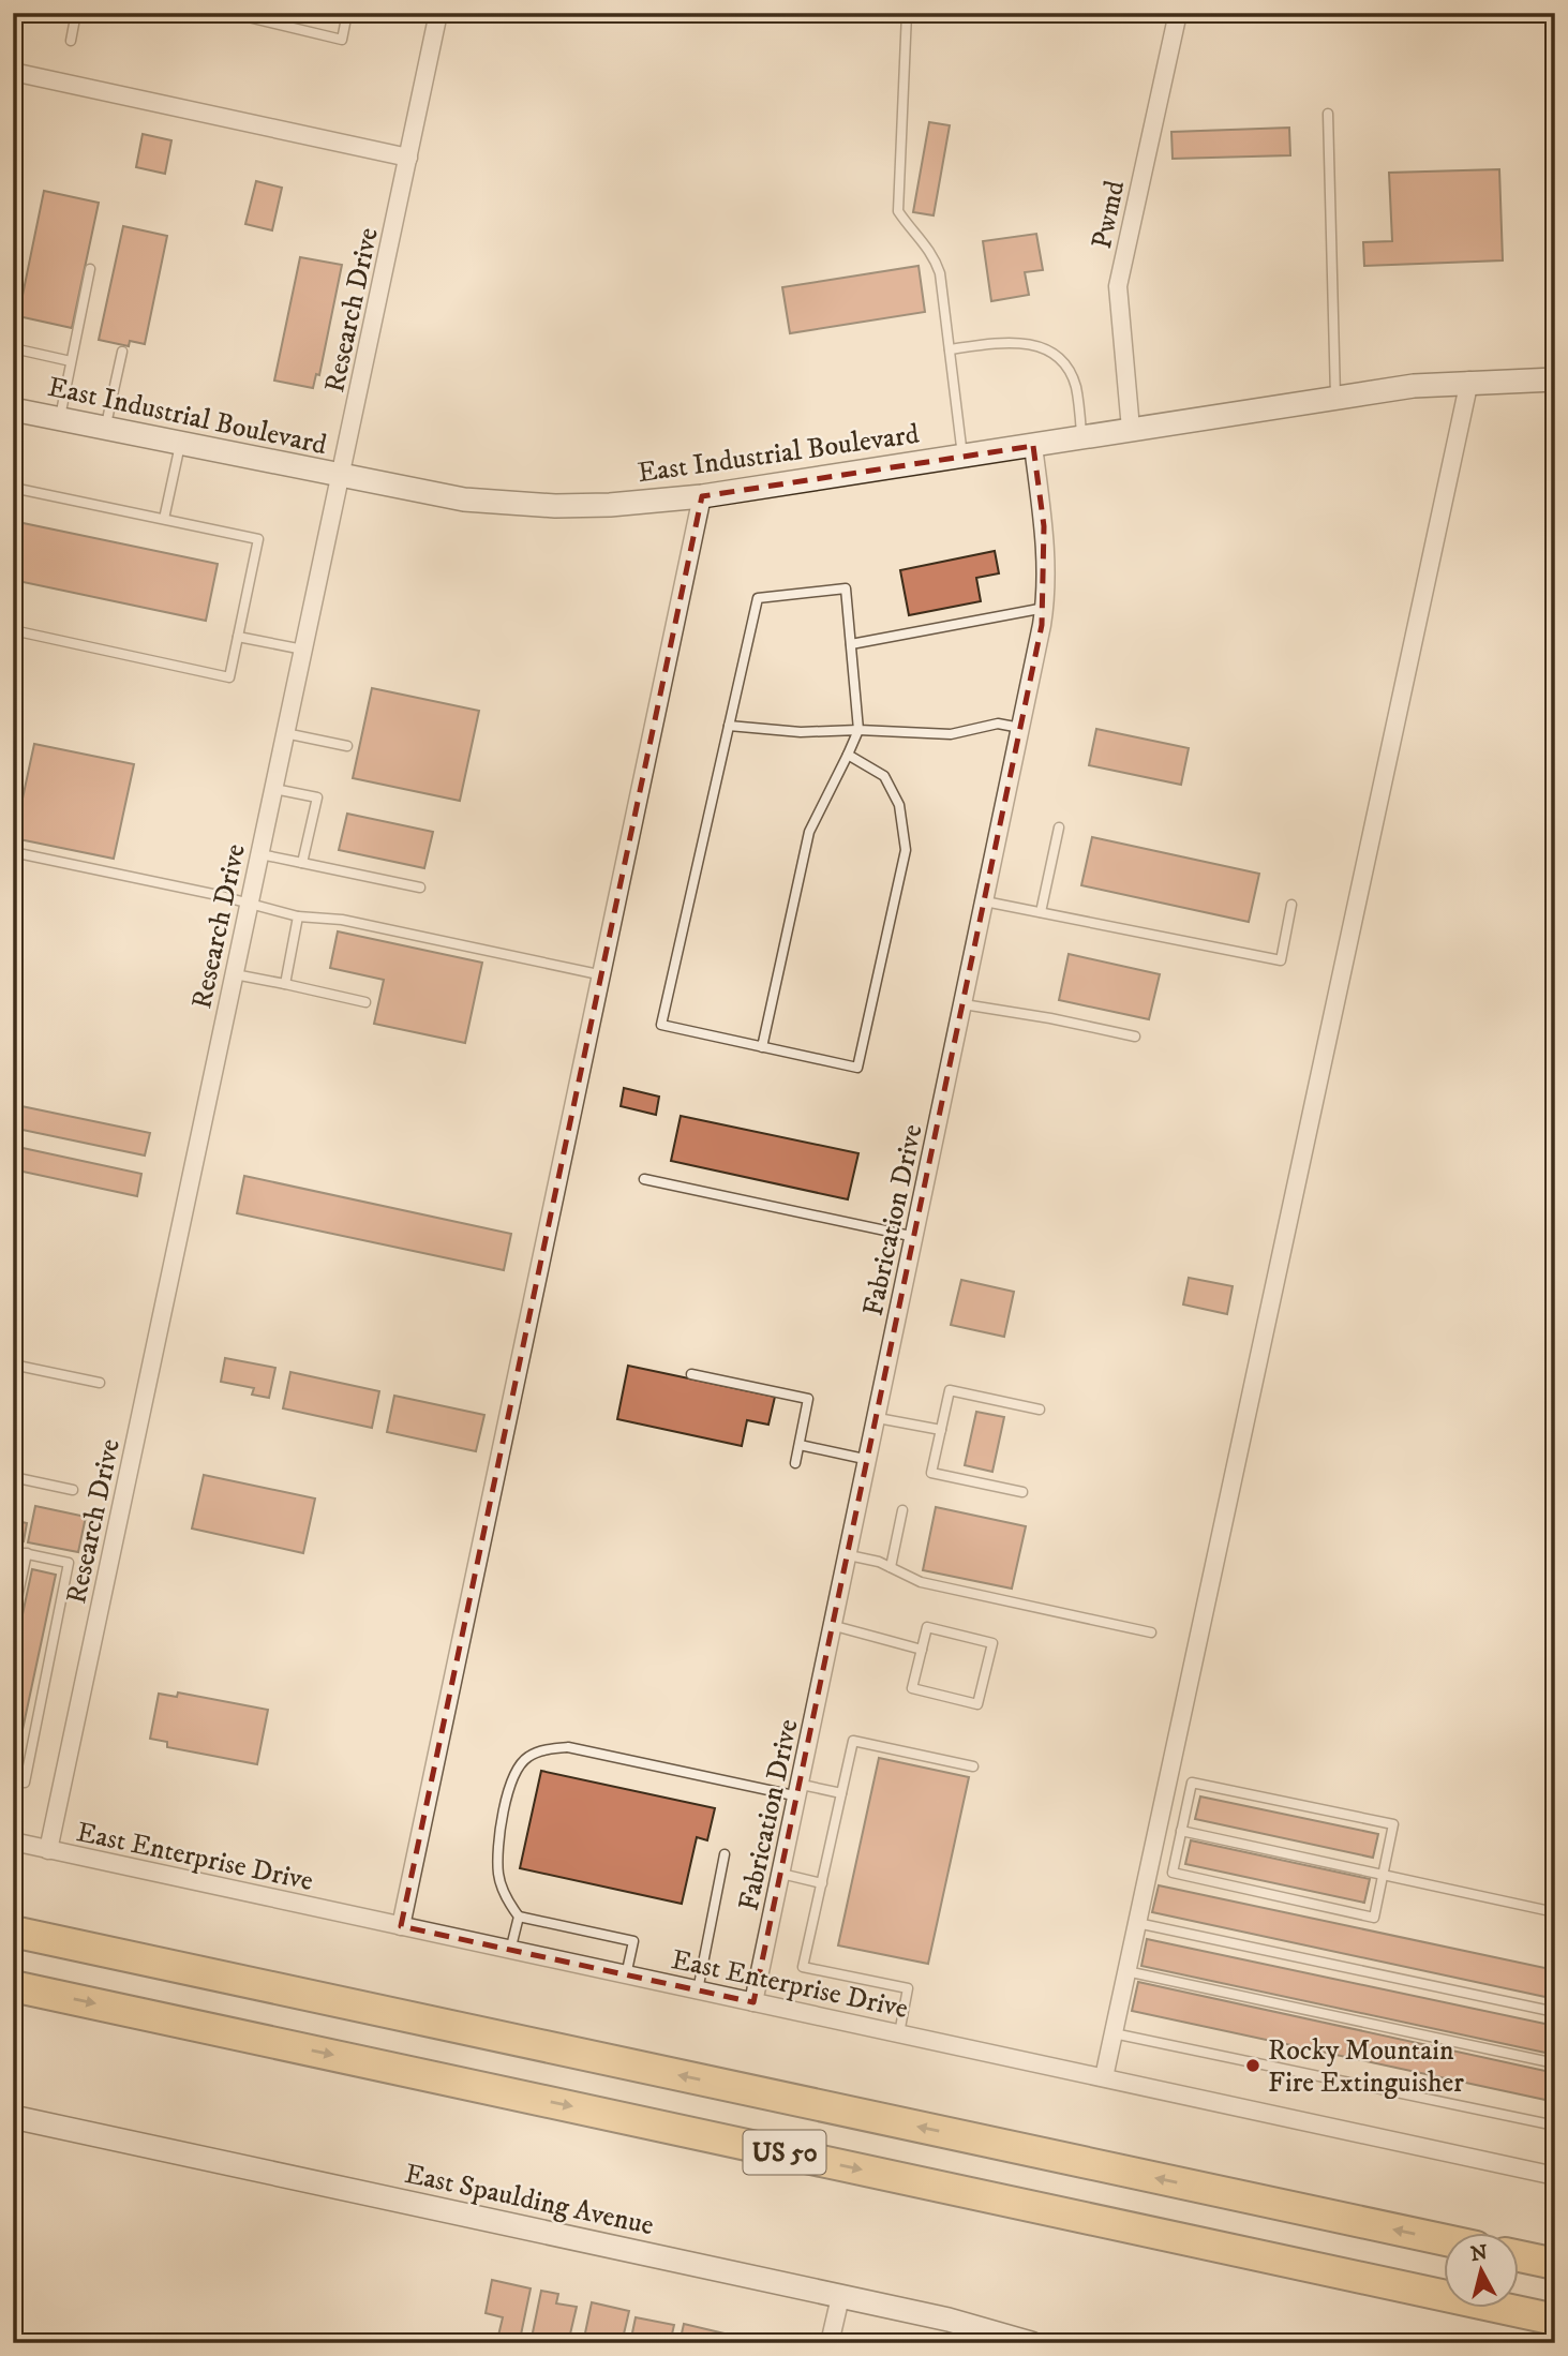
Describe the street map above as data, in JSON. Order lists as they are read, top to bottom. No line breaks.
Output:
{"streets":{"highway":["US 50"],"street":["Pwmd","Research Drive","East Industrial Boulevard","Fabrication Drive","East Enterprise Drive","East Spaulding Avenue"]},"crossings":[["Pwmd","East Industrial Boulevard"],["Research Drive","East Industrial Boulevard"],["Research Drive","East Enterprise Drive"],["East Industrial Boulevard","Fabrication Drive"],["Fabrication Drive","East Enterprise Drive"]],"places":["Rocky Mountain Fire Extinguisher"],"north":"top"}
